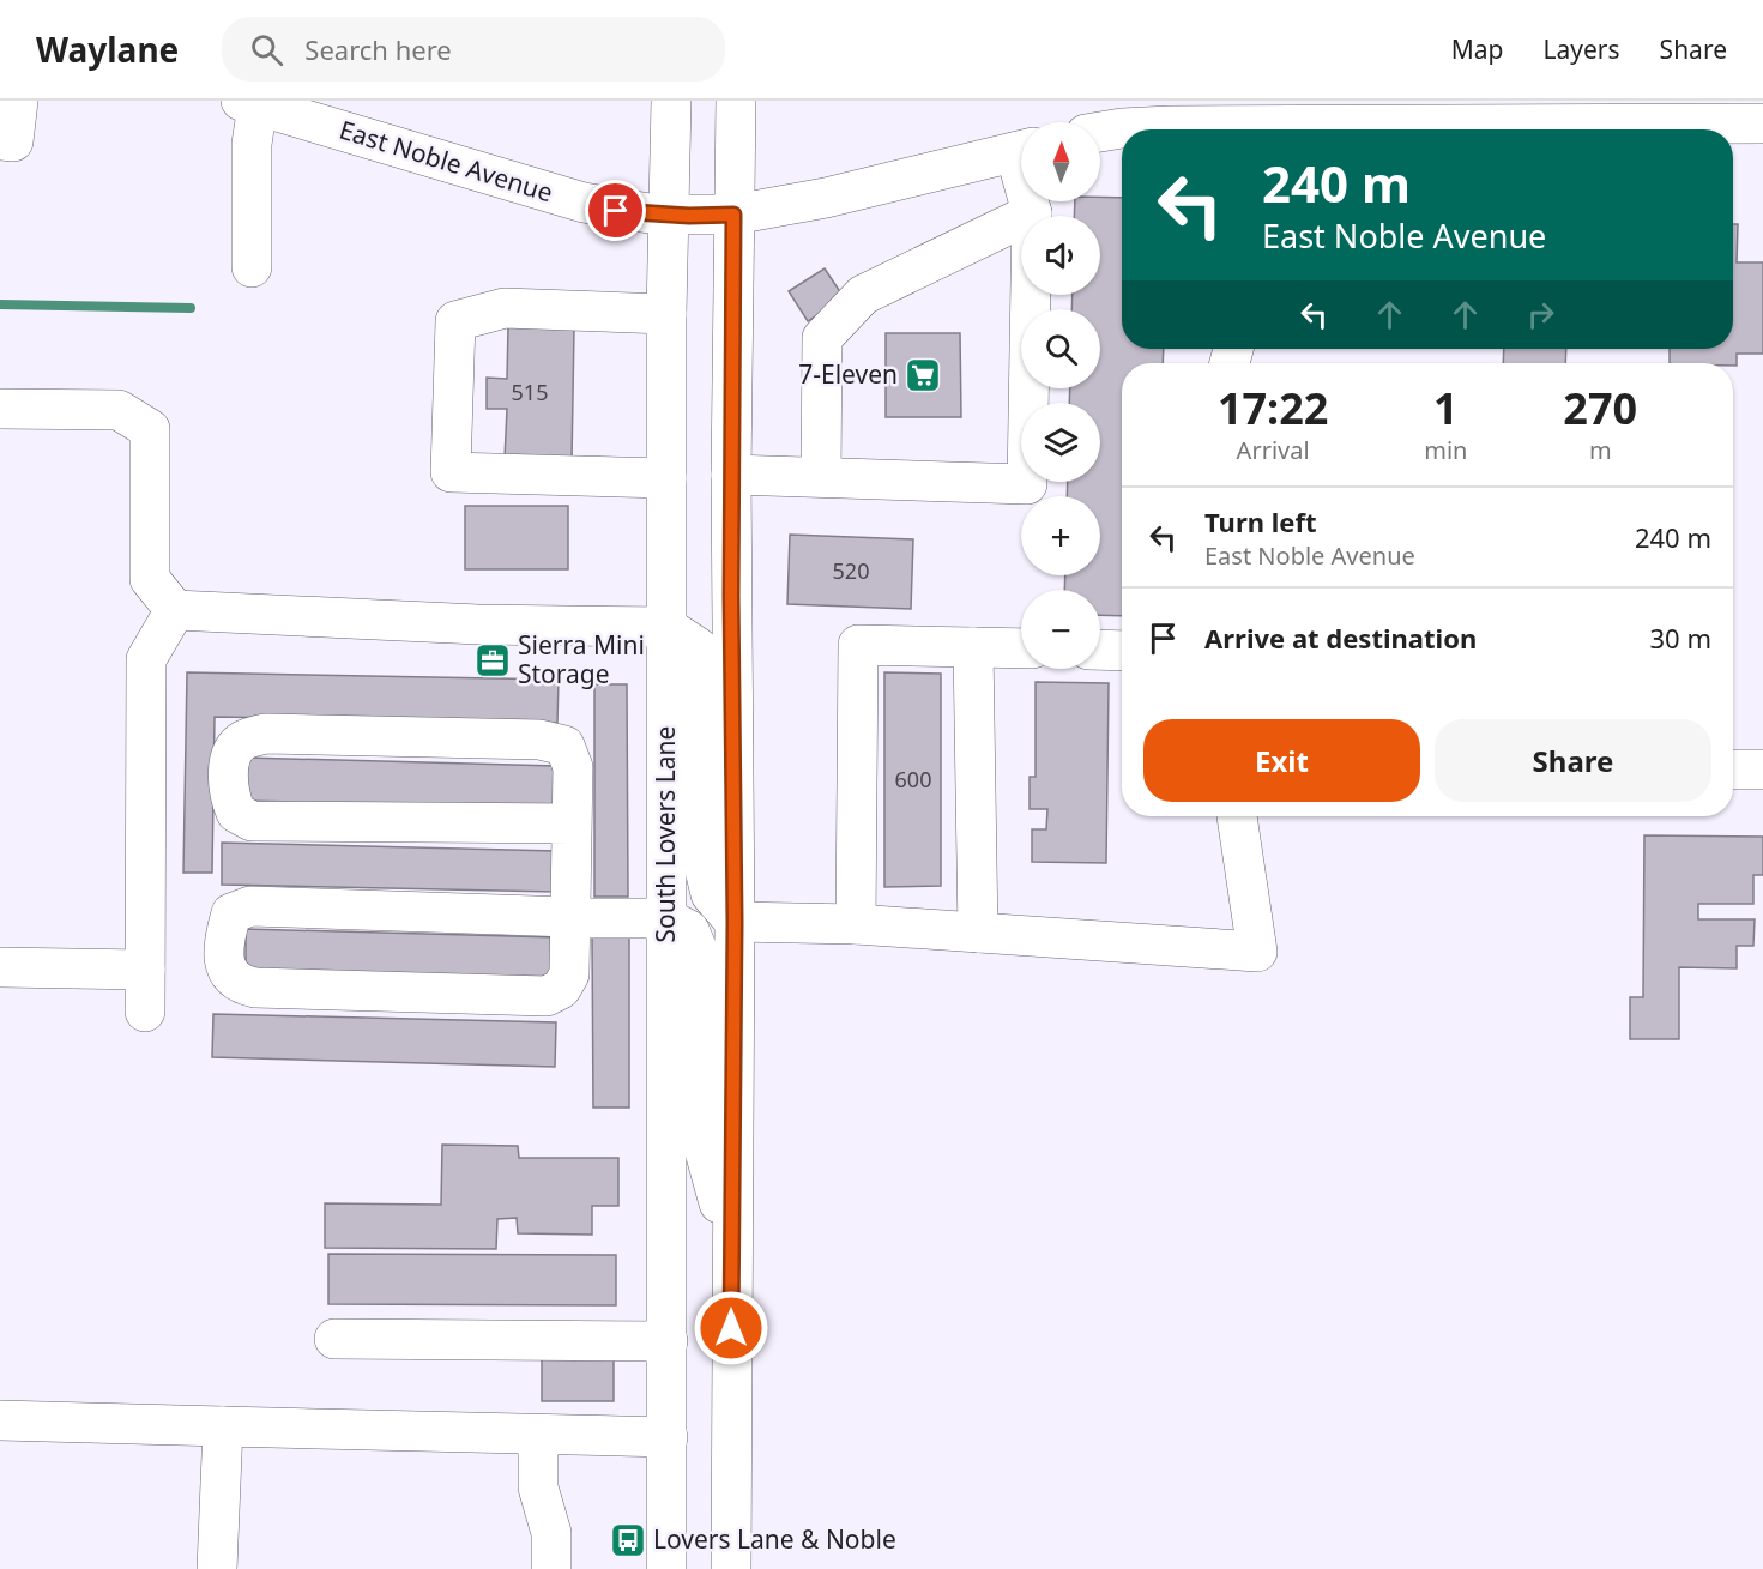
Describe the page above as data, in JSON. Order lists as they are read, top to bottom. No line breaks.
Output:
{"streets":{"main road":["East Noble Avenue","South Lovers Lane"]},"crossings":[["East Noble Avenue","South Lovers Lane"]],"places":{"supermarket":["7-Eleven"],"office":["Sierra Mini Storage"],"bus stop":["Lovers Lane & Noble"]},"house_numbers":["515","520","600"],"north":"top","page":{"header":"Waylane","search":"Search here","nav":["Map","Layers","Share"],"map_buttons":["+","−"],"turn":["240 m","East Noble Avenue"],"eta":["17:22","Arrival","1","min","270","m"],"list":[{"name":"Turn left","note":"East Noble Avenue","value":"240 m"},{"name":"Arrive at destination","value":"30 m"}],"buttons":["Exit","Share"]}}
